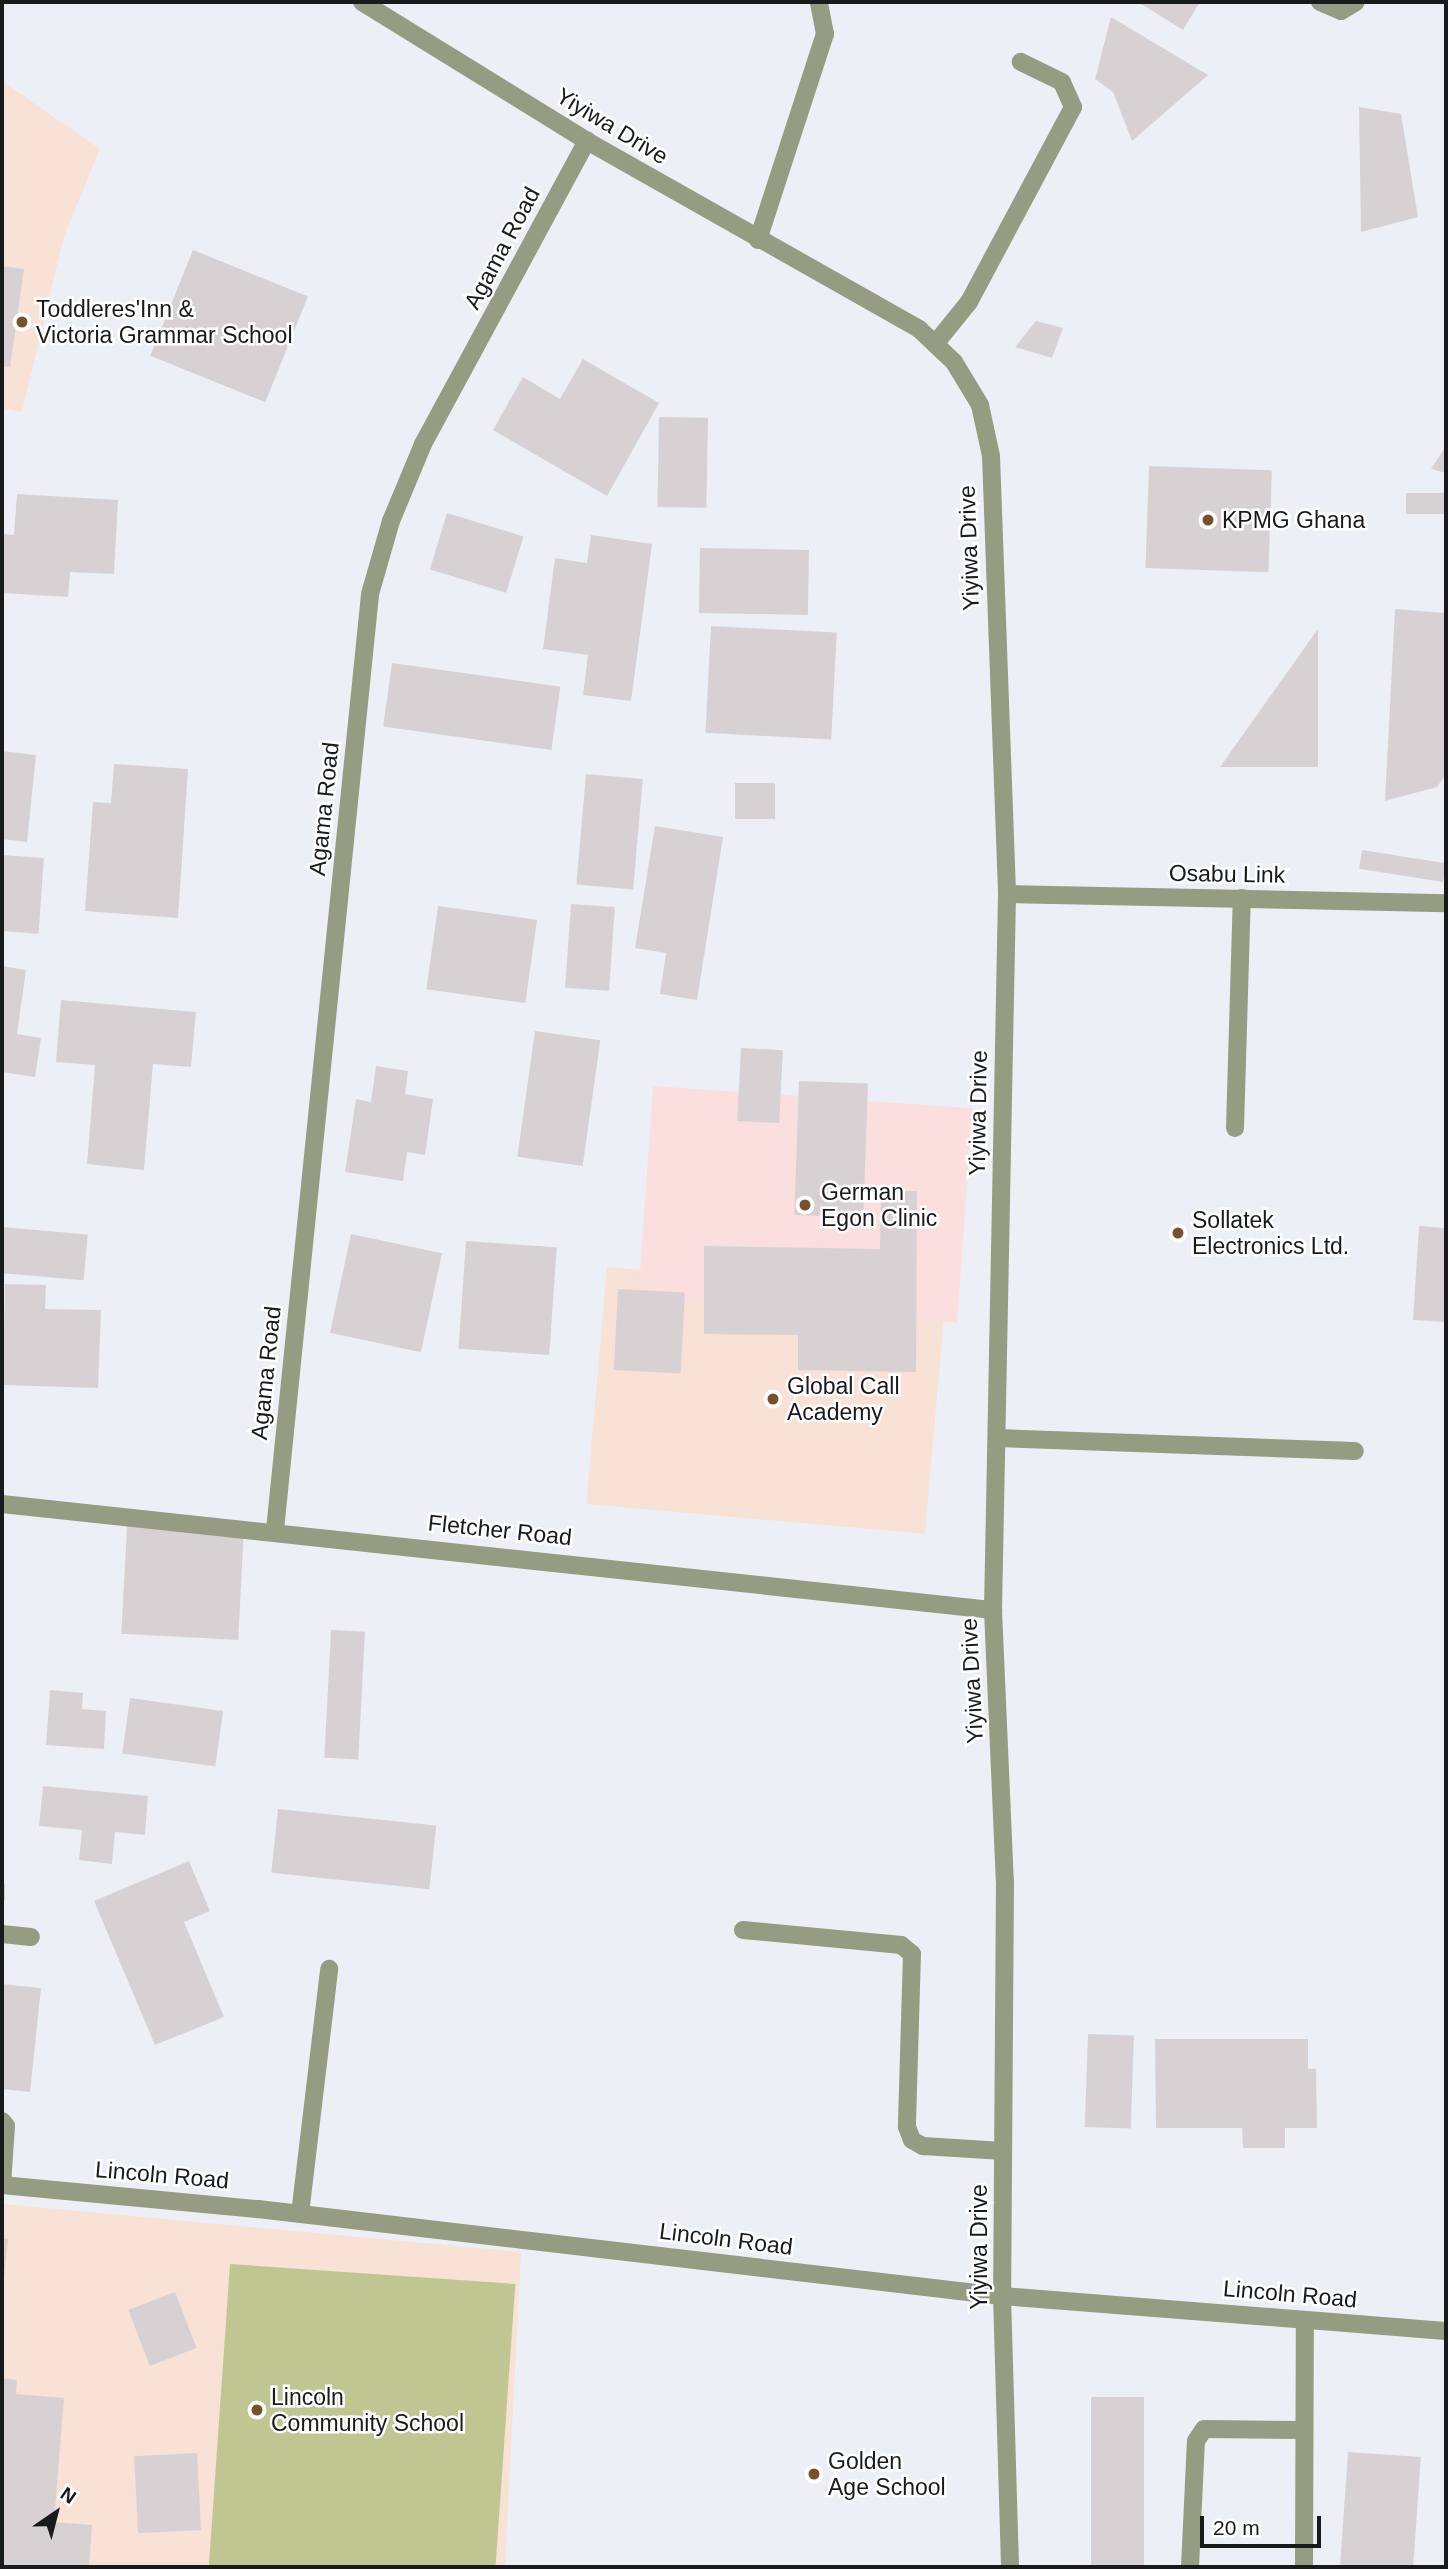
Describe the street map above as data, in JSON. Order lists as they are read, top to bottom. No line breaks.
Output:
{"streets":{"street":["Yiyiwa Drive","Agama Road","Osabu Link","Fletcher Road","Lincoln Road"]},"crossings":[["Yiyiwa Drive","Agama Road"],["Yiyiwa Drive","Osabu Link"],["Yiyiwa Drive","Fletcher Road"],["Yiyiwa Drive","Lincoln Road"],["Agama Road","Fletcher Road"]],"places":["Toddleres'Inn & Victoria Grammar School","KPMG Ghana","German Egon Clinic","Sollatek Electronics Ltd.","Global Call Academy","Lincoln Community School","Golden Age School"],"scale_bar":"20 m","north":"top right"}
